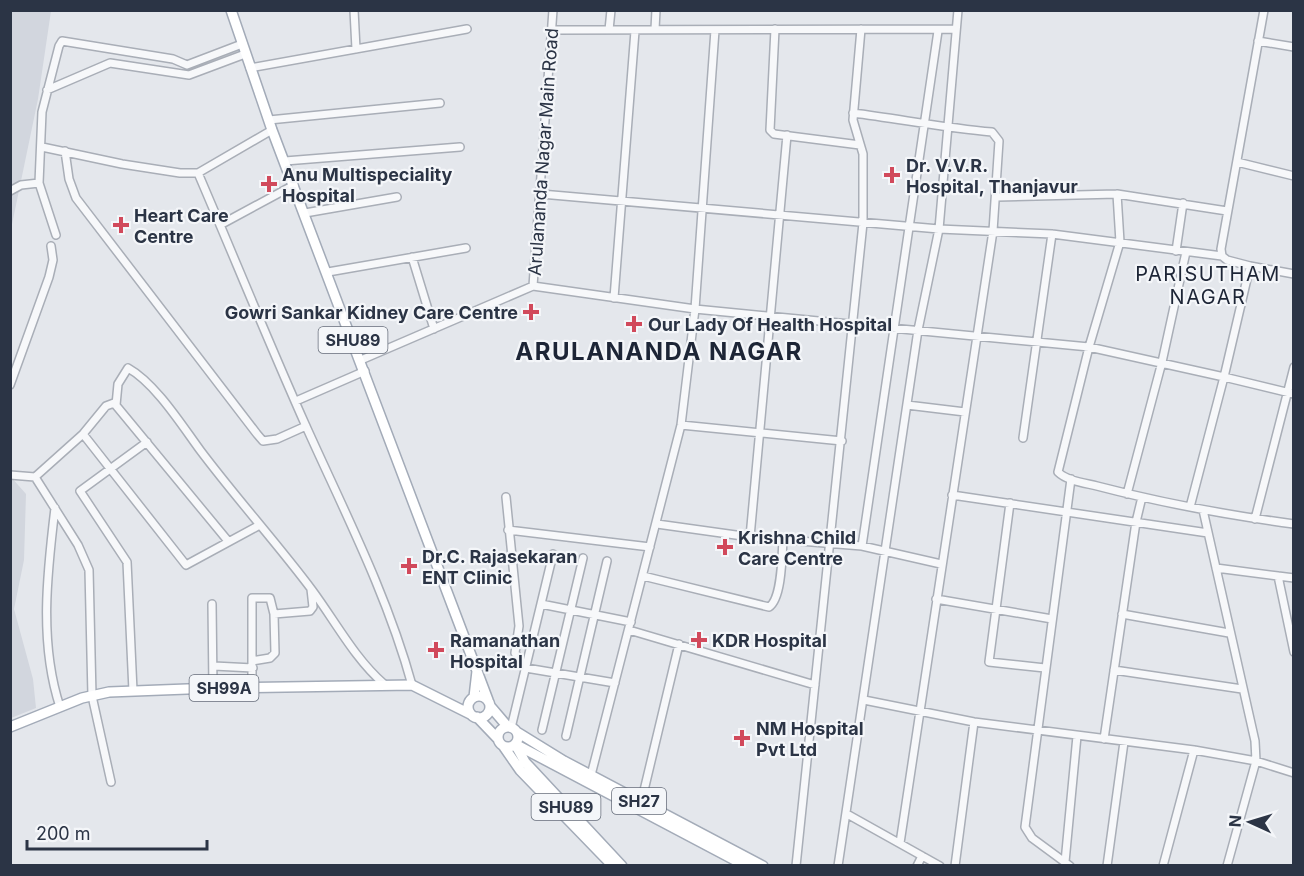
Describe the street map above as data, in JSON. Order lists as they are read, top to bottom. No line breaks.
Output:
{"streets":{"main road":["SHU89","SH99A","SH27"],"street":["Arulananda Nagar Main Road"]},"crossings":[["Arulananda Nagar Main Road","SHU89"],["SHU89","SH99A"],["SHU89","SH27"]],"districts":["PARISUTHAM NAGAR","ARULANANDA NAGAR"],"places":{"health":["Dr. V.V.R. Hospital, Thanjavur","Anu Multispeciality Hospital","Heart Care Centre","Gowri Sankar Kidney Care Centre","Our Lady Of Health Hospital","Krishna Child Care Centre","Dr.C. Rajasekaran ENT Clinic","KDR Hospital","Ramanathan Hospital","NM Hospital Pvt Ltd"]},"scale_bar":"200 m","north":"left"}
